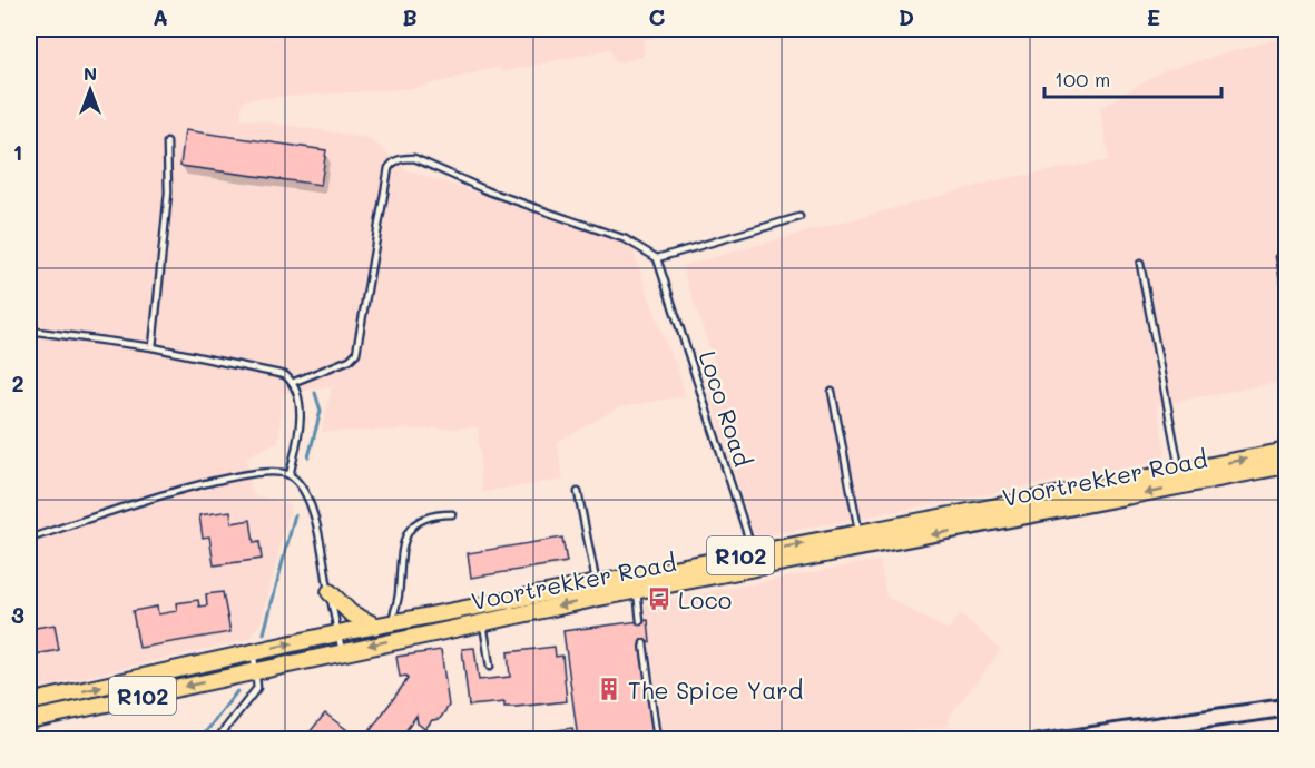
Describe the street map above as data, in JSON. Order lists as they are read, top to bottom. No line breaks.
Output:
{"streets":{"main road":["Voortrekker Road","R102"],"lane":["Loco Road"]},"crossings":[["Loco Road","Voortrekker Road"]],"places":{"bus stop":["Loco"],"building":["The Spice Yard"]},"scale_bar":"100 m","north":"top","grid":{"columns":["A","B","C","D","E"],"rows":["1","2","3"]}}
